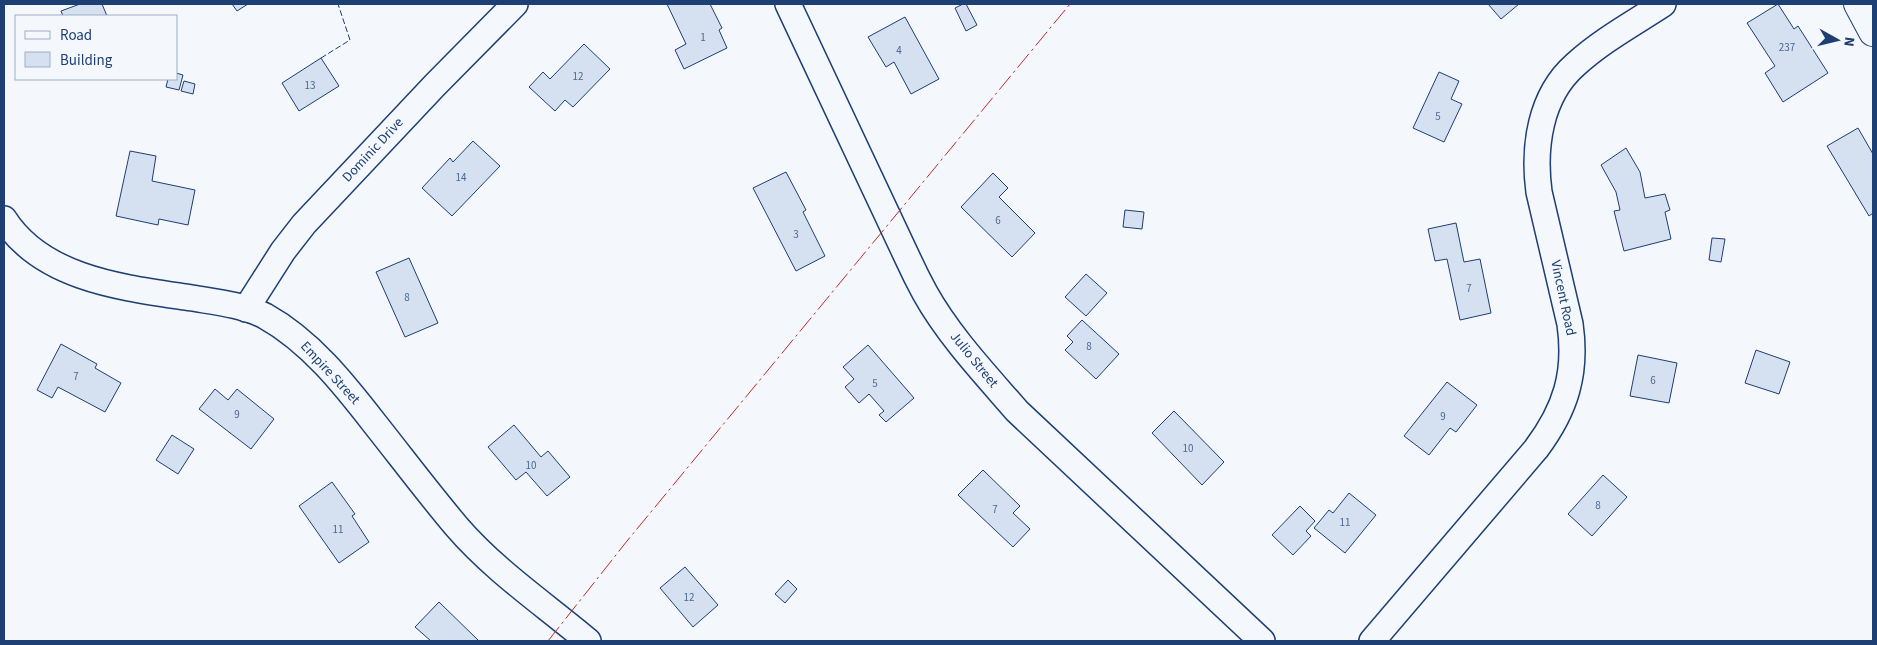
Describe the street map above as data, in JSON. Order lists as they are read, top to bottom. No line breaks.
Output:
{"streets":{"street":["Dominic Drive","Vincent Road","Julio Street","Empire Street"]},"crossings":[["Dominic Drive","Empire Street"]],"house_numbers":["1","237","4","12","13","5","14","6","3","7","8","8","7","6","5","9","9","10","10","8","7","11","11","12"],"legend":["Road","Building"],"north":"right"}
